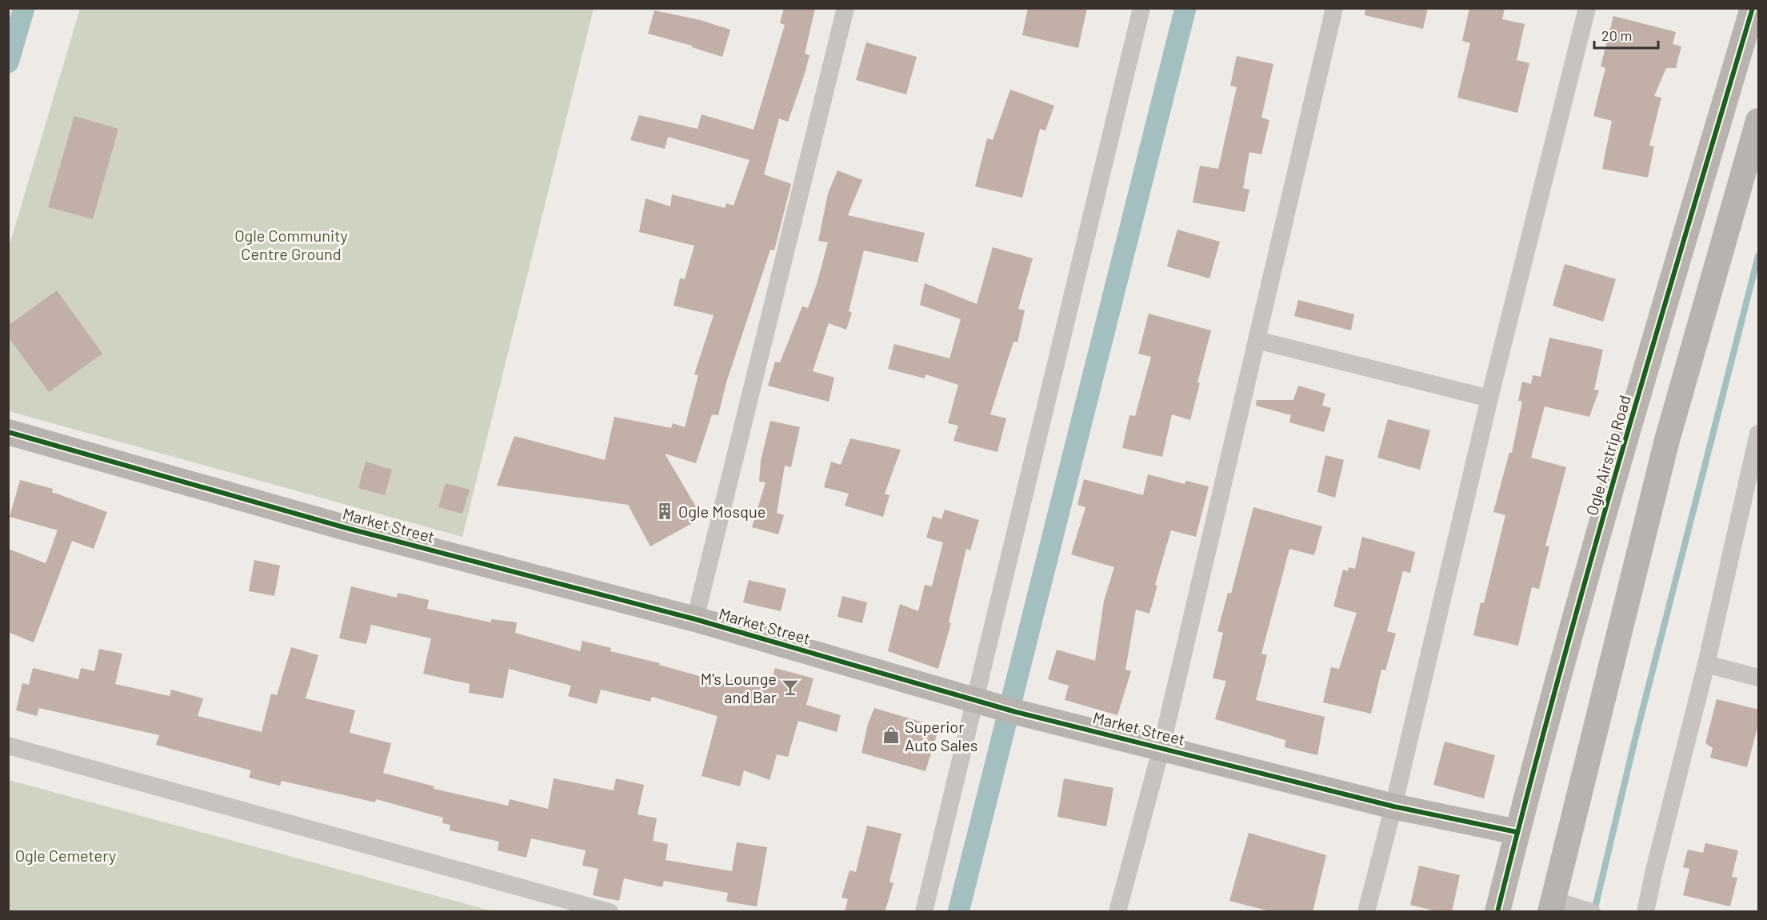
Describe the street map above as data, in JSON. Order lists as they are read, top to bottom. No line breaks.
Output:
{"streets":{"street":["Ogle Airstrip Road","Market Street"]},"crossings":[["Ogle Airstrip Road","Market Street"]],"parks":["Ogle Community Centre Ground","Ogle Cemetery"],"places":{"building":["Ogle Mosque"],"bar":["M's Lounge and Bar"],"shop":["Superior Auto Sales"]},"scale_bar":"20 m"}
